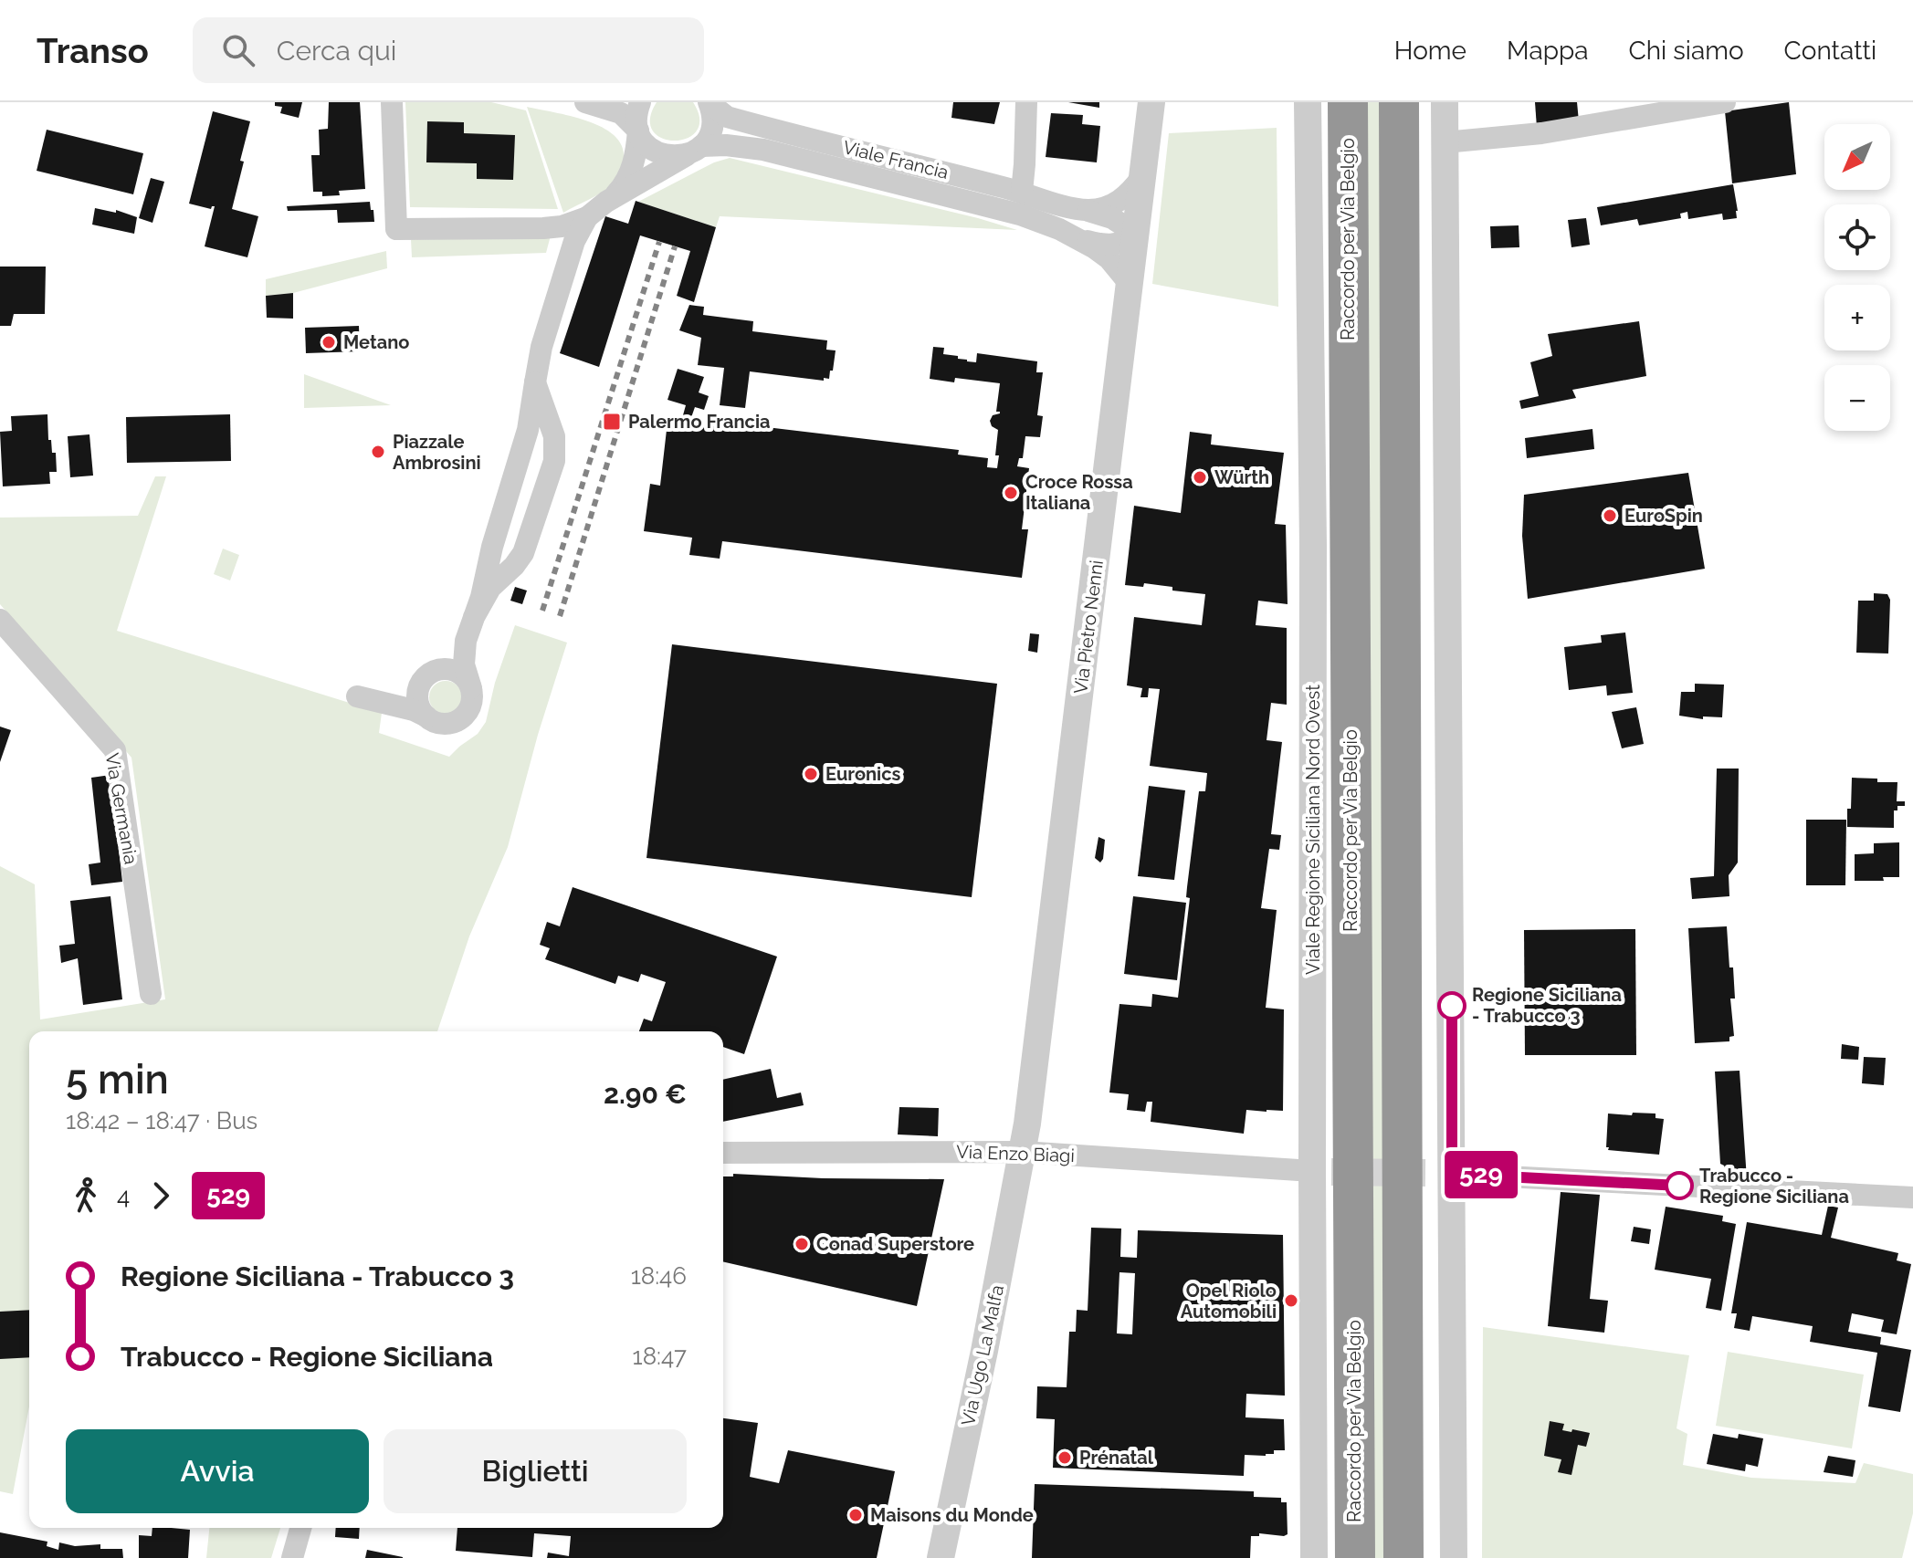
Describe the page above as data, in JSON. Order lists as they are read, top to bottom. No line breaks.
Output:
{"streets":{"highway":["Raccordo per Via Belgio"],"street":["Viale Francia","Via Pietro Nenni","Via Germania","Viale Regione Siciliana Nord Ovest","Via Enzo Biagi","Via Ugo La Malfa"]},"crossings":[["Viale Francia","Via Pietro Nenni"],["Via Pietro Nenni","Via Enzo Biagi"],["Via Pietro Nenni","Via Ugo La Malfa"],["Viale Regione Siciliana Nord Ovest","Via Enzo Biagi"],["Via Enzo Biagi","Via Ugo La Malfa"]],"places":{"other":["Metano","Piazzale Ambrosini","Würth","Croce Rossa Italiana","EuroSpin","Euronics","Regione Siciliana - Trabucco 3","Trabucco - Regione Siciliana","Conad Superstore","Opel Riolo Automobili","Prénatal","Maisons du Monde"],"transit":["Palermo Francia"]},"lines":["bus line 529"],"north":"bottom left","page":{"header":"Transo","search":"Cerca qui","nav":["Home","Mappa","Chi siamo","Contatti"],"on_map":"529","map_buttons":["+","−"],"heading":["5 min","18:42 – 18:47 · Bus","2.90 €"],"legs":["4","529"],"list":[{"name":"Regione Siciliana - Trabucco 3","value":"18:46"},{"name":"Trabucco - Regione Siciliana","value":"18:47"}],"buttons":["Avvia","Biglietti"]}}
